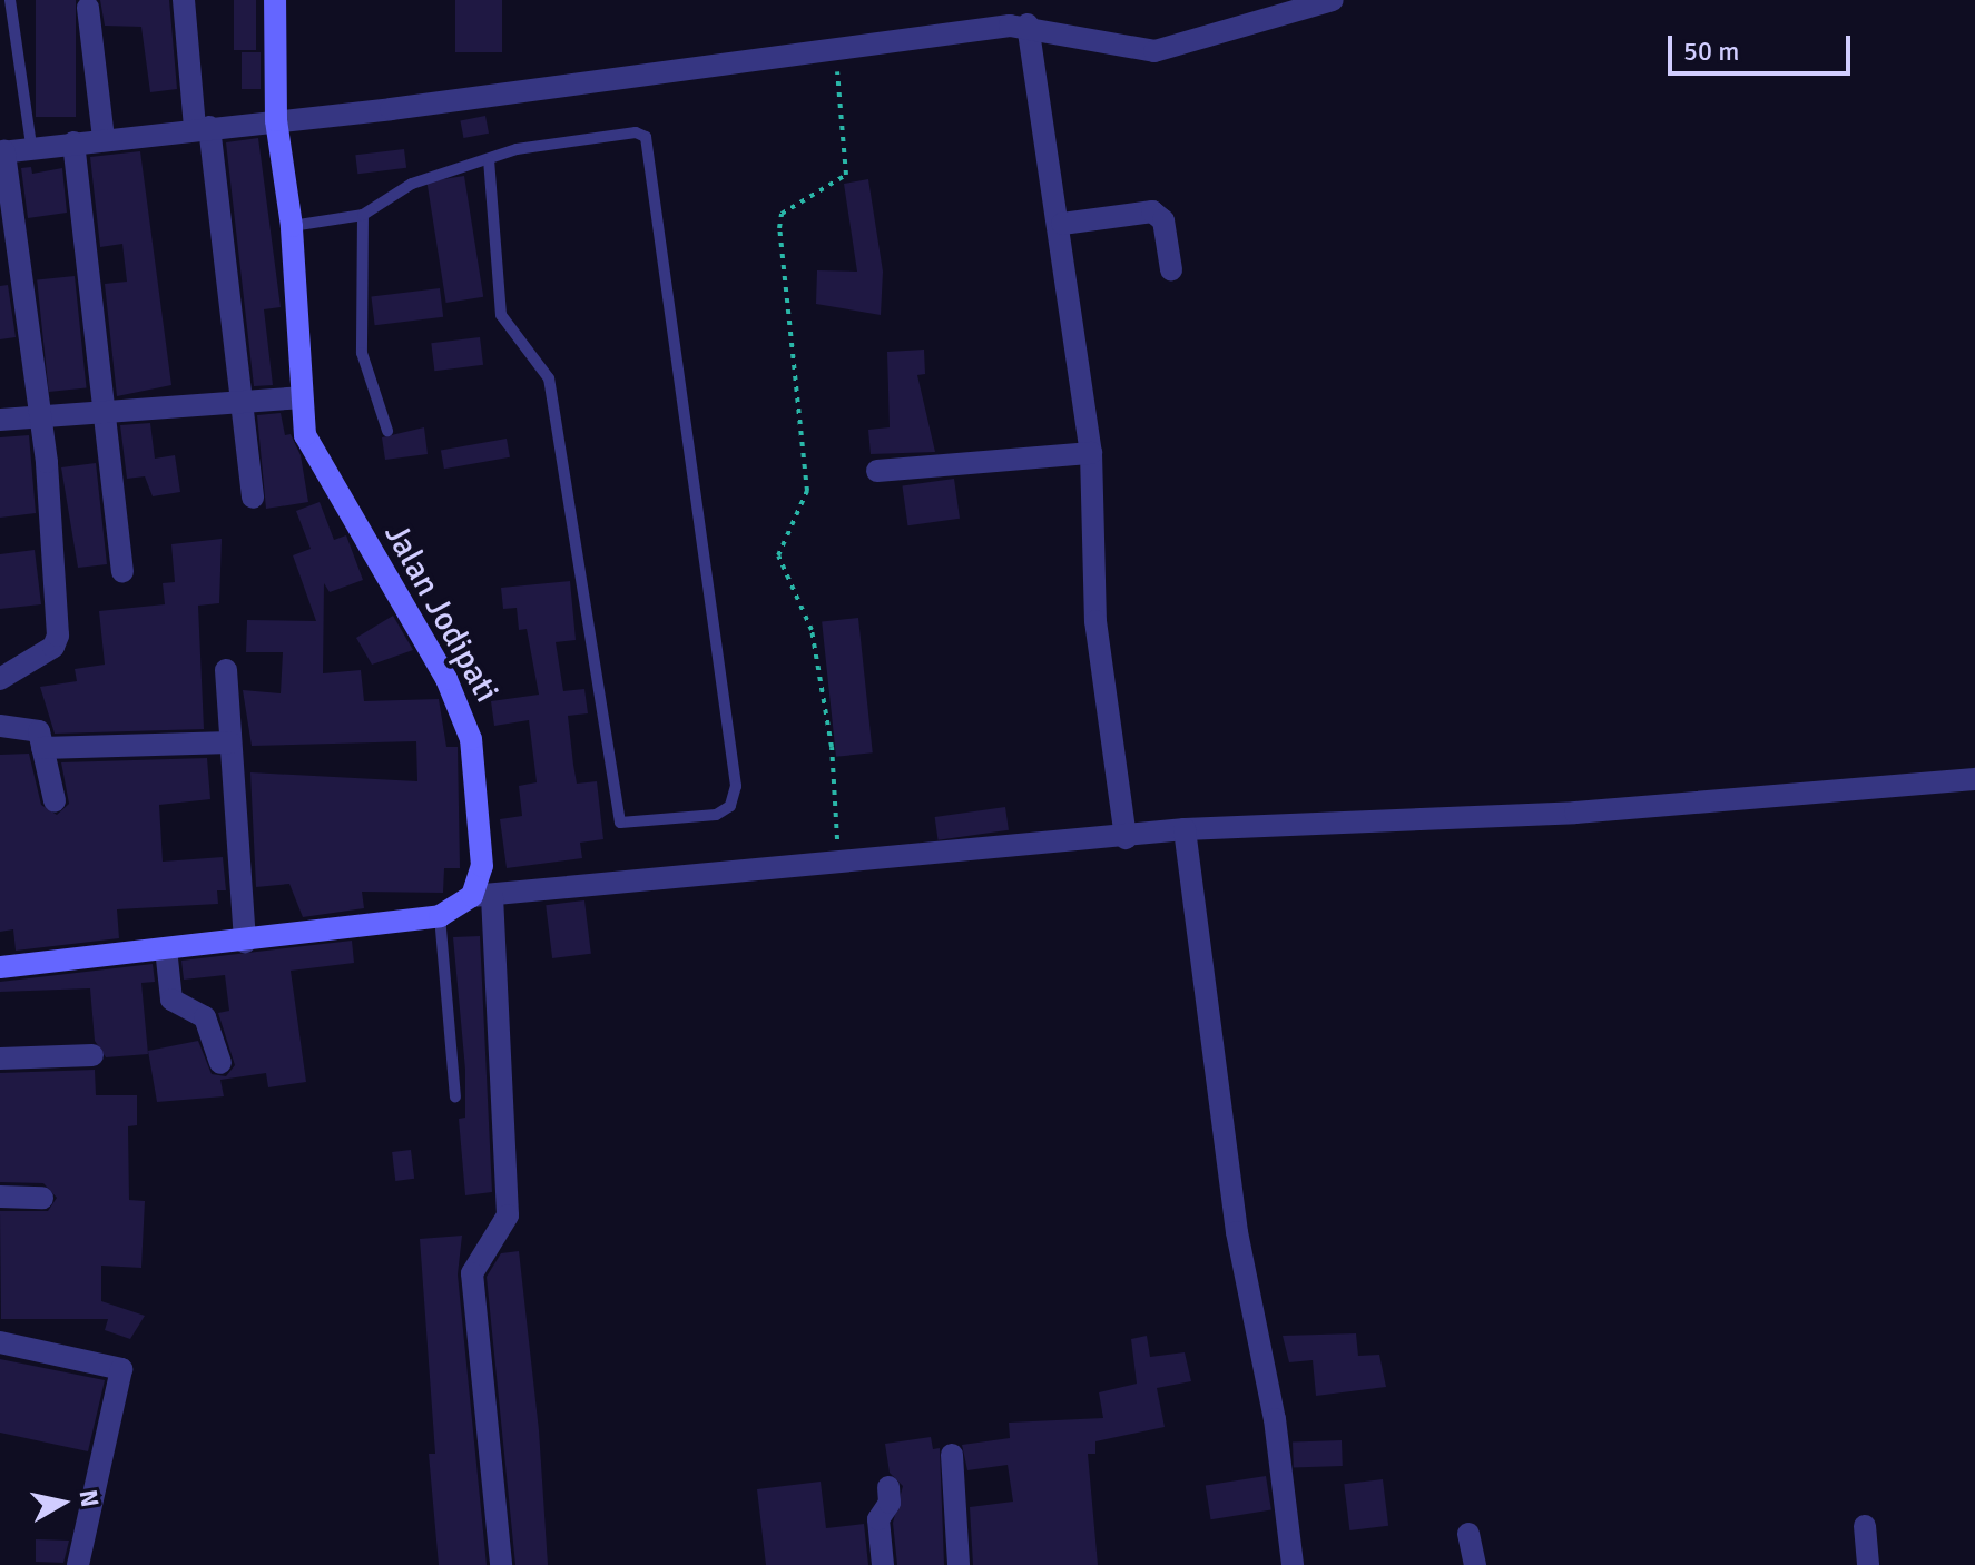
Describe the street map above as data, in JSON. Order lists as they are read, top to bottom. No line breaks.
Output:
{"streets":{"street":["Jalan Jodipati"]},"scale_bar":"50 m","north":"right"}
